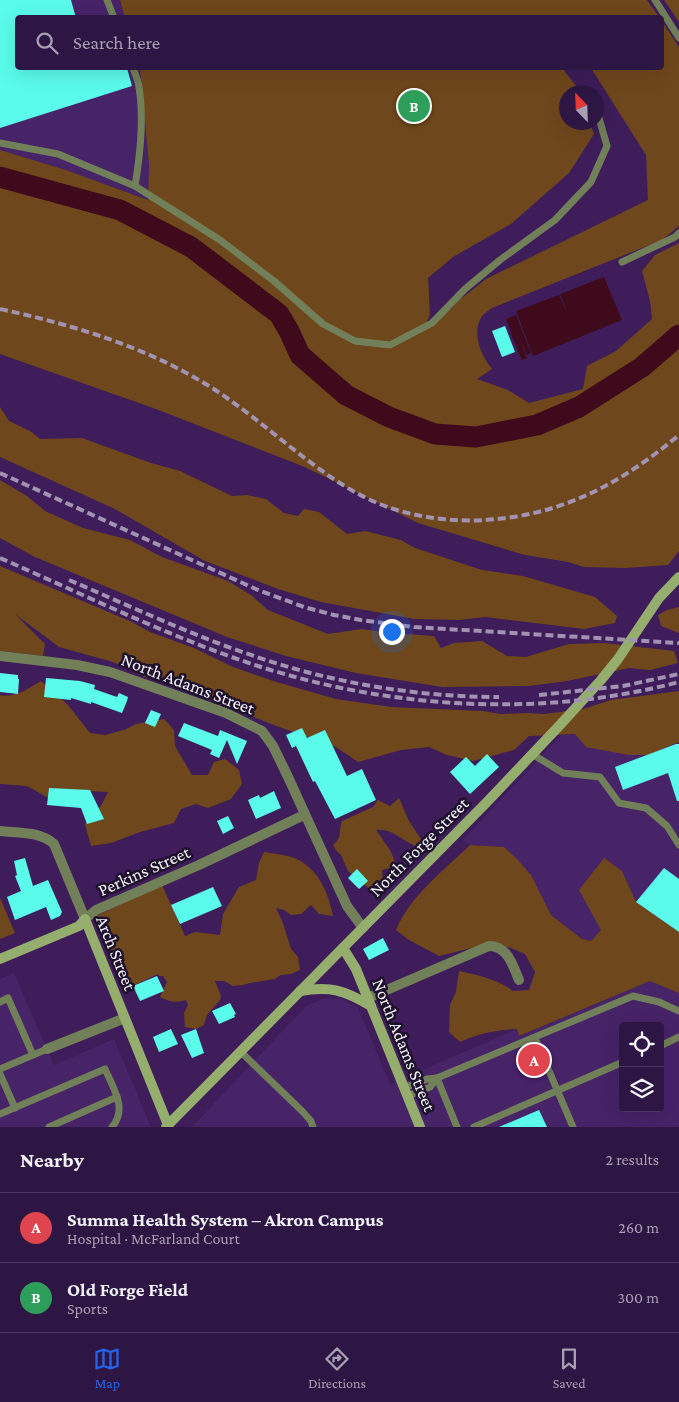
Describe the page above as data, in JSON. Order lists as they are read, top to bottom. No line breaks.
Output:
{"streets":{"street":["North Adams Street","North Forge Street","Perkins Street","Arch Street"]},"crossings":[["North Adams Street","North Forge Street"],["North Adams Street","Perkins Street"],["North Forge Street","Arch Street"],["Perkins Street","Arch Street"]],"north":"top left","page":{"search":"Search here","pins":["B","A"],"heading":["Nearby","2 results"],"list":[{"mark":"A","name":"Summa Health System – Akron Campus","note":"Hospital · McFarland Court","value":"260 m"},{"mark":"B","name":"Old Forge Field","note":"Sports","value":"300 m"}],"nav":["Map","Directions","Saved"]}}
